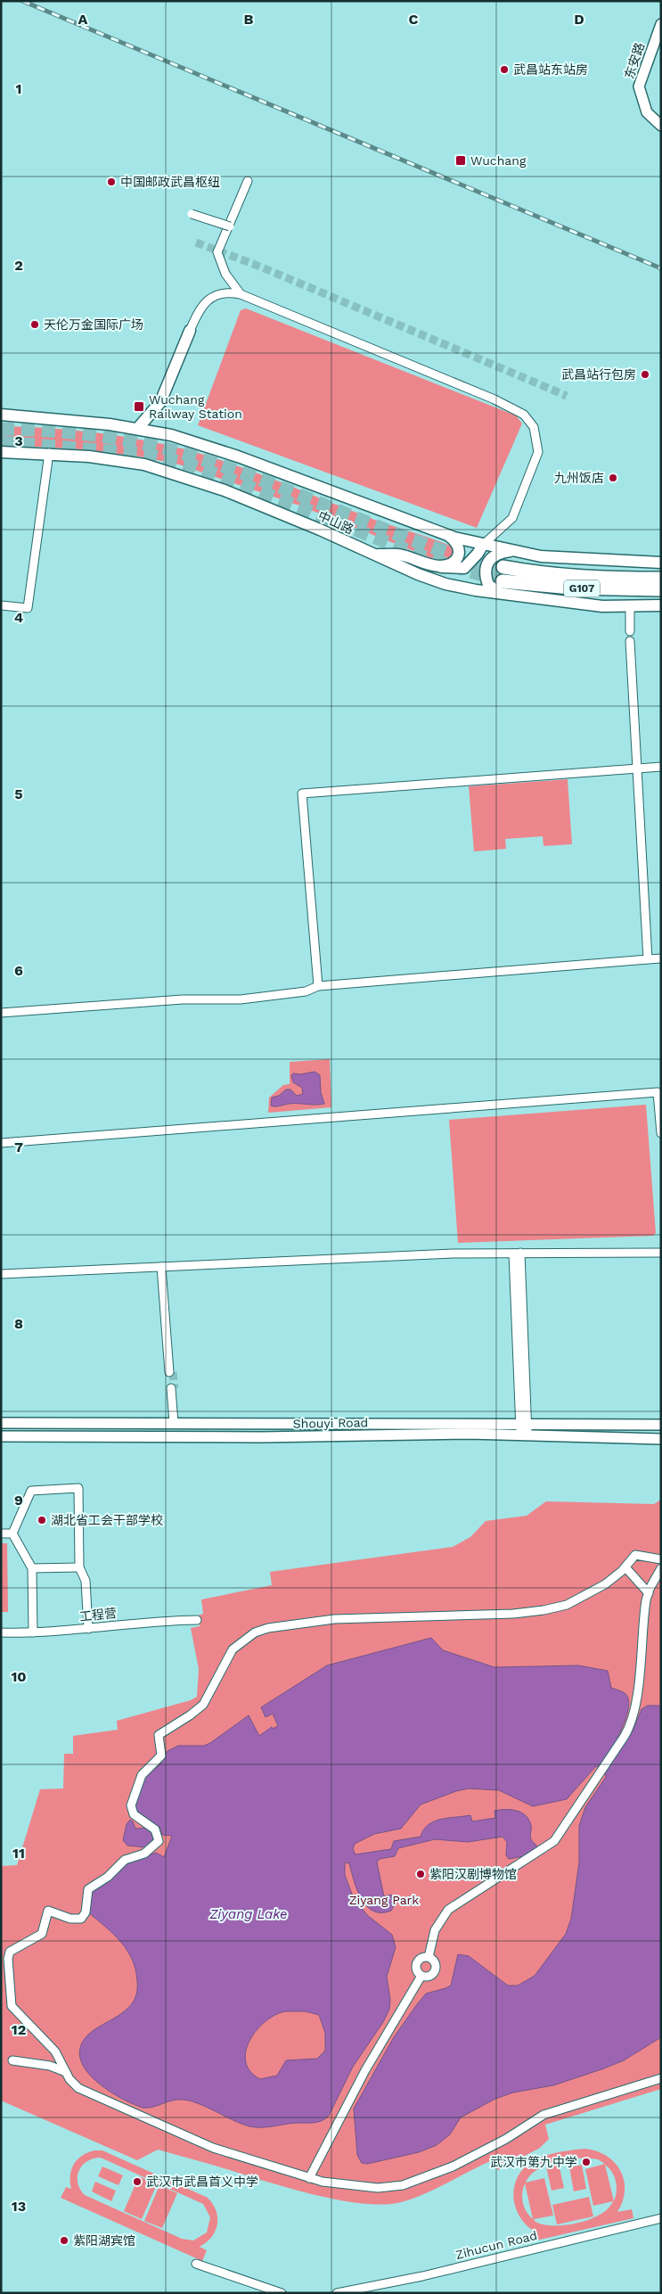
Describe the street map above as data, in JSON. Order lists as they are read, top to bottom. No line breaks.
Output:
{"streets":{"highway":["G107"],"main road":["东安路","中山路","Shouyi Road"],"street":["工程营","Zihucun Road"]},"crossings":[["中山路","G107"]],"water":["Ziyang Lake"],"parks":["Ziyang Park"],"places":{"other":["武昌站东站房","中国邮政武昌枢纽","天伦万金国际广场","武昌站行包房","九州饭店","湖北省工会干部学校","紫阳汉剧博物馆","武汉市第九中学","武汉市武昌首义中学","紫阳湖宾馆"],"transit":["Wuchang","Wuchang Railway Station"]},"grid":{"columns":["A","B","C","D"],"rows":["1","2","3","4","5","6","7","8","9","10","11","12","13"]}}
